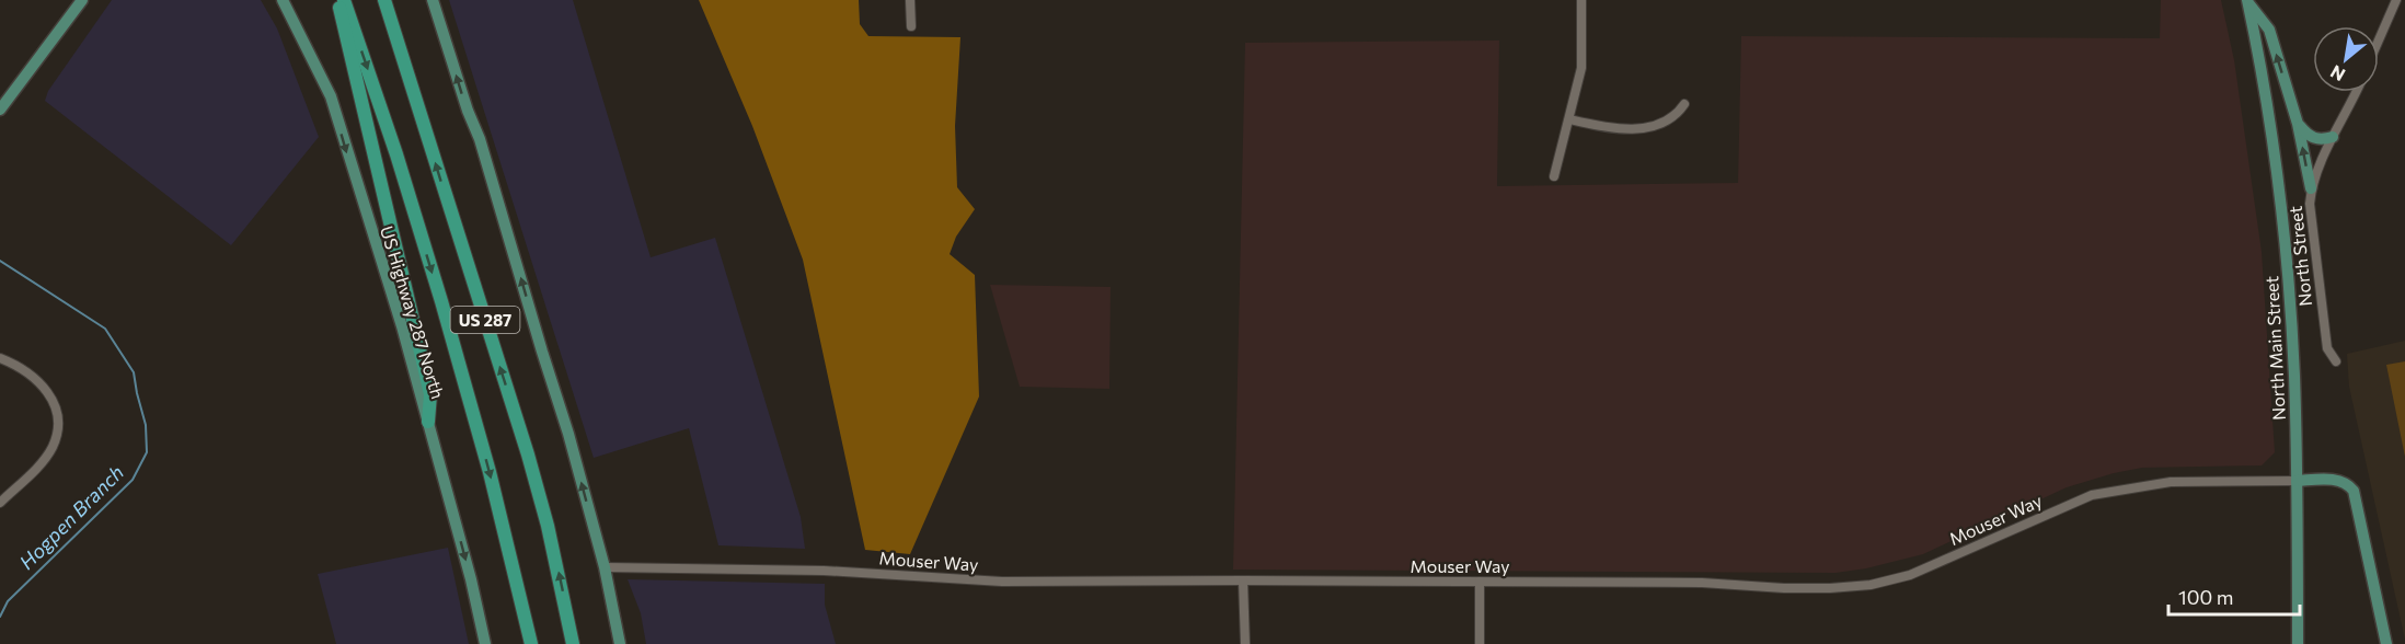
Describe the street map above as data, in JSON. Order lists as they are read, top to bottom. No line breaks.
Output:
{"streets":{"highway":["US 287"],"main road":["US Highway 287 North","North Main Street"],"street":["North Street","Mouser Way"]},"crossings":[["North Main Street","Mouser Way"]],"one_way":["US Highway 287 North"],"water":["Hogpen Branch"],"scale_bar":"100 m","north":"bottom left"}
